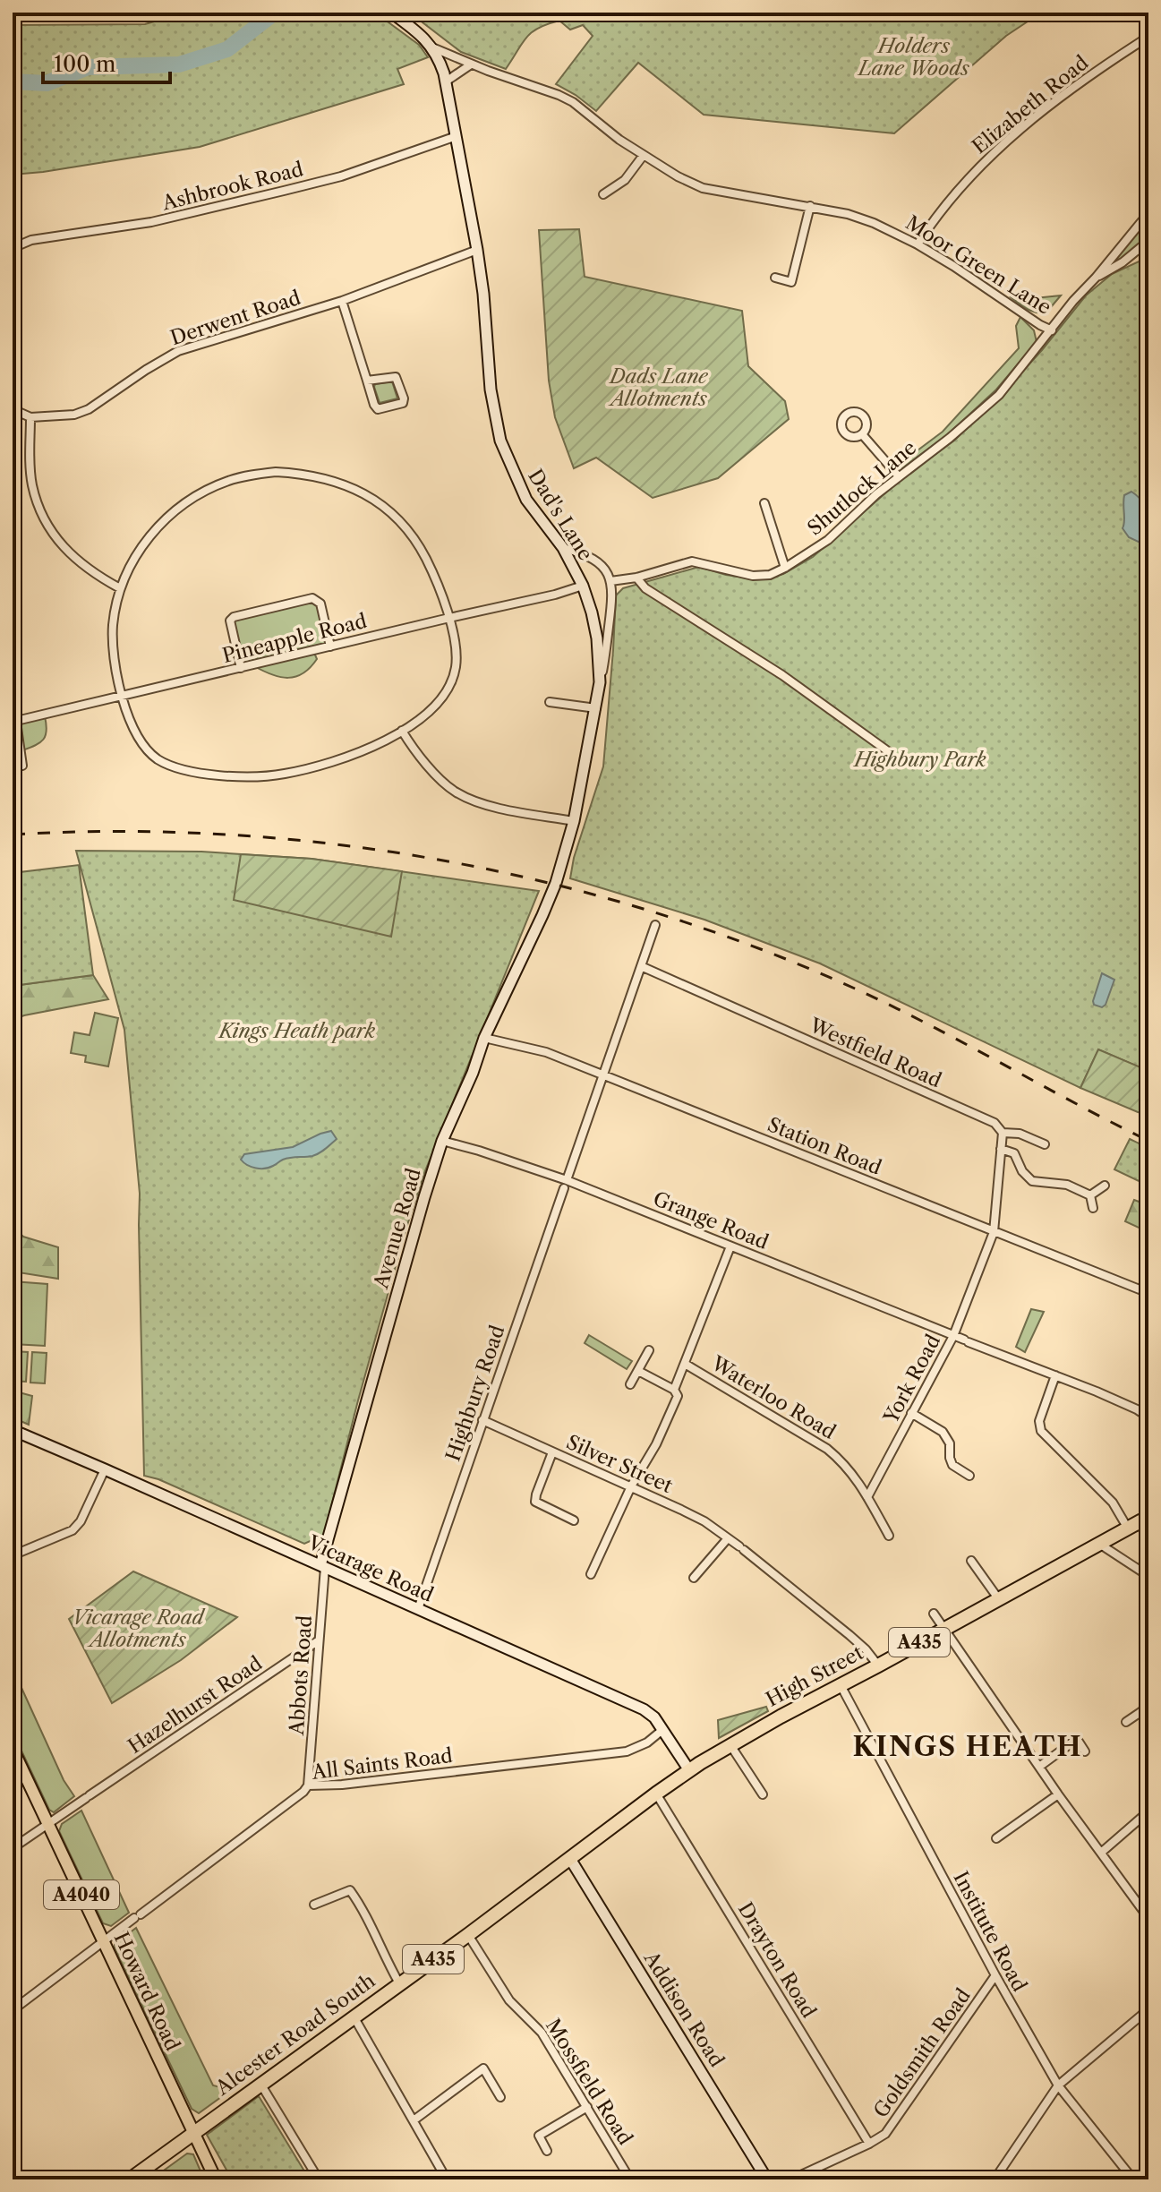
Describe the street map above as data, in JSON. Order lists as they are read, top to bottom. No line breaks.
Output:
{"streets":{"highway":["A435","High Street","Alcester Road South"],"main road":["A4040","Howard Road"],"street":["Elizabeth Road","Ashbrook Road","Moor Green Lane","Derwent Road","Shutlock Lane","Dad's Lane","Pineapple Road","Westfield Road","Station Road","Grange Road","Avenue Road","York Road","Highbury Road","Waterloo Road","Silver Street","Vicarage Road","Abbots Road","Hazelhurst Road","All Saints Road","Institute Road","Drayton Road","Addison Road","Goldsmith Road","Mossfield Road"]},"crossings":[["Elizabeth Road","Moor Green Lane"],["Ashbrook Road","Dad's Lane"],["Moor Green Lane","Shutlock Lane"],["Moor Green Lane","Dad's Lane"],["Derwent Road","Dad's Lane"],["Dad's Lane","Pineapple Road"],["Dad's Lane","Avenue Road"],["Westfield Road","Highbury Road"],["Station Road","Avenue Road"],["Station Road","York Road"],["Station Road","Highbury Road"],["Grange Road","Avenue Road"],["Grange Road","York Road"],["Grange Road","Highbury Road"],["Avenue Road","Vicarage Road"],["Avenue Road","Abbots Road"],["York Road","Waterloo Road"],["Highbury Road","Silver Street"],["Highbury Road","Vicarage Road"],["Silver Street","High Street"],["Vicarage Road","A435"],["Vicarage Road","Abbots Road"],["Vicarage Road","High Street"],["Vicarage Road","All Saints Road"],["A435","High Street"],["A435","Drayton Road"],["A435","Alcester Road South"],["Abbots Road","Hazelhurst Road"],["Abbots Road","All Saints Road"],["High Street","Institute Road"],["Hazelhurst Road","Howard Road"],["All Saints Road","Howard Road"],["A4040","Howard Road"],["A4040","Alcester Road South"],["Institute Road","Goldsmith Road"],["Drayton Road","Alcester Road South"],["Drayton Road","Goldsmith Road"],["Howard Road","Alcester Road South"],["Addison Road","Alcester Road South"],["Alcester Road South","Mossfield Road"]],"districts":["KINGS HEATH"],"parks":["Holders Lane Woods","Dads Lane Allotments","Highbury Park","Kings Heath park","Vicarage Road Allotments"],"scale_bar":"100 m"}
